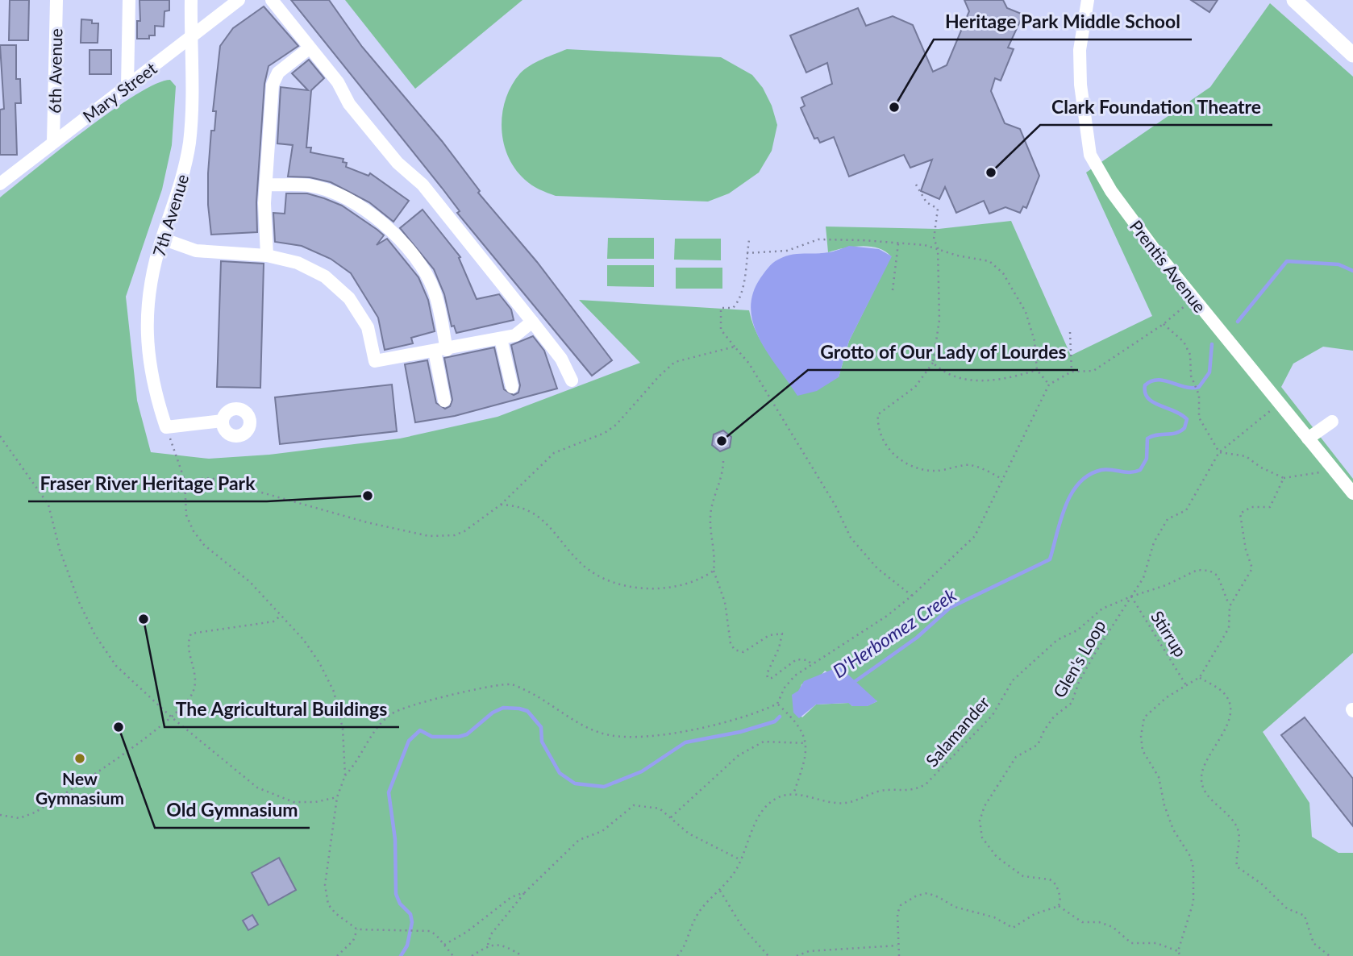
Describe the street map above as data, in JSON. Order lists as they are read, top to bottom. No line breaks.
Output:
{"streets":{"street":["6th Avenue","Mary Street","7th Avenue","Prentis Avenue"],"path":["Stirrup","Glen's Loop","Salamander"]},"crossings":[["6th Avenue","Mary Street"],["Mary Street","7th Avenue"],["Stirrup","Glen's Loop"],["Stirrup","Salamander"],["Glen's Loop","Salamander"]],"water":["D'Herbomez Creek"],"places":["Heritage Park Middle School","Clark Foundation Theatre","Grotto of Our Lady of Lourdes","Fraser River Heritage Park","The Agricultural Buildings","Old Gymnasium","New Gymnasium"]}
